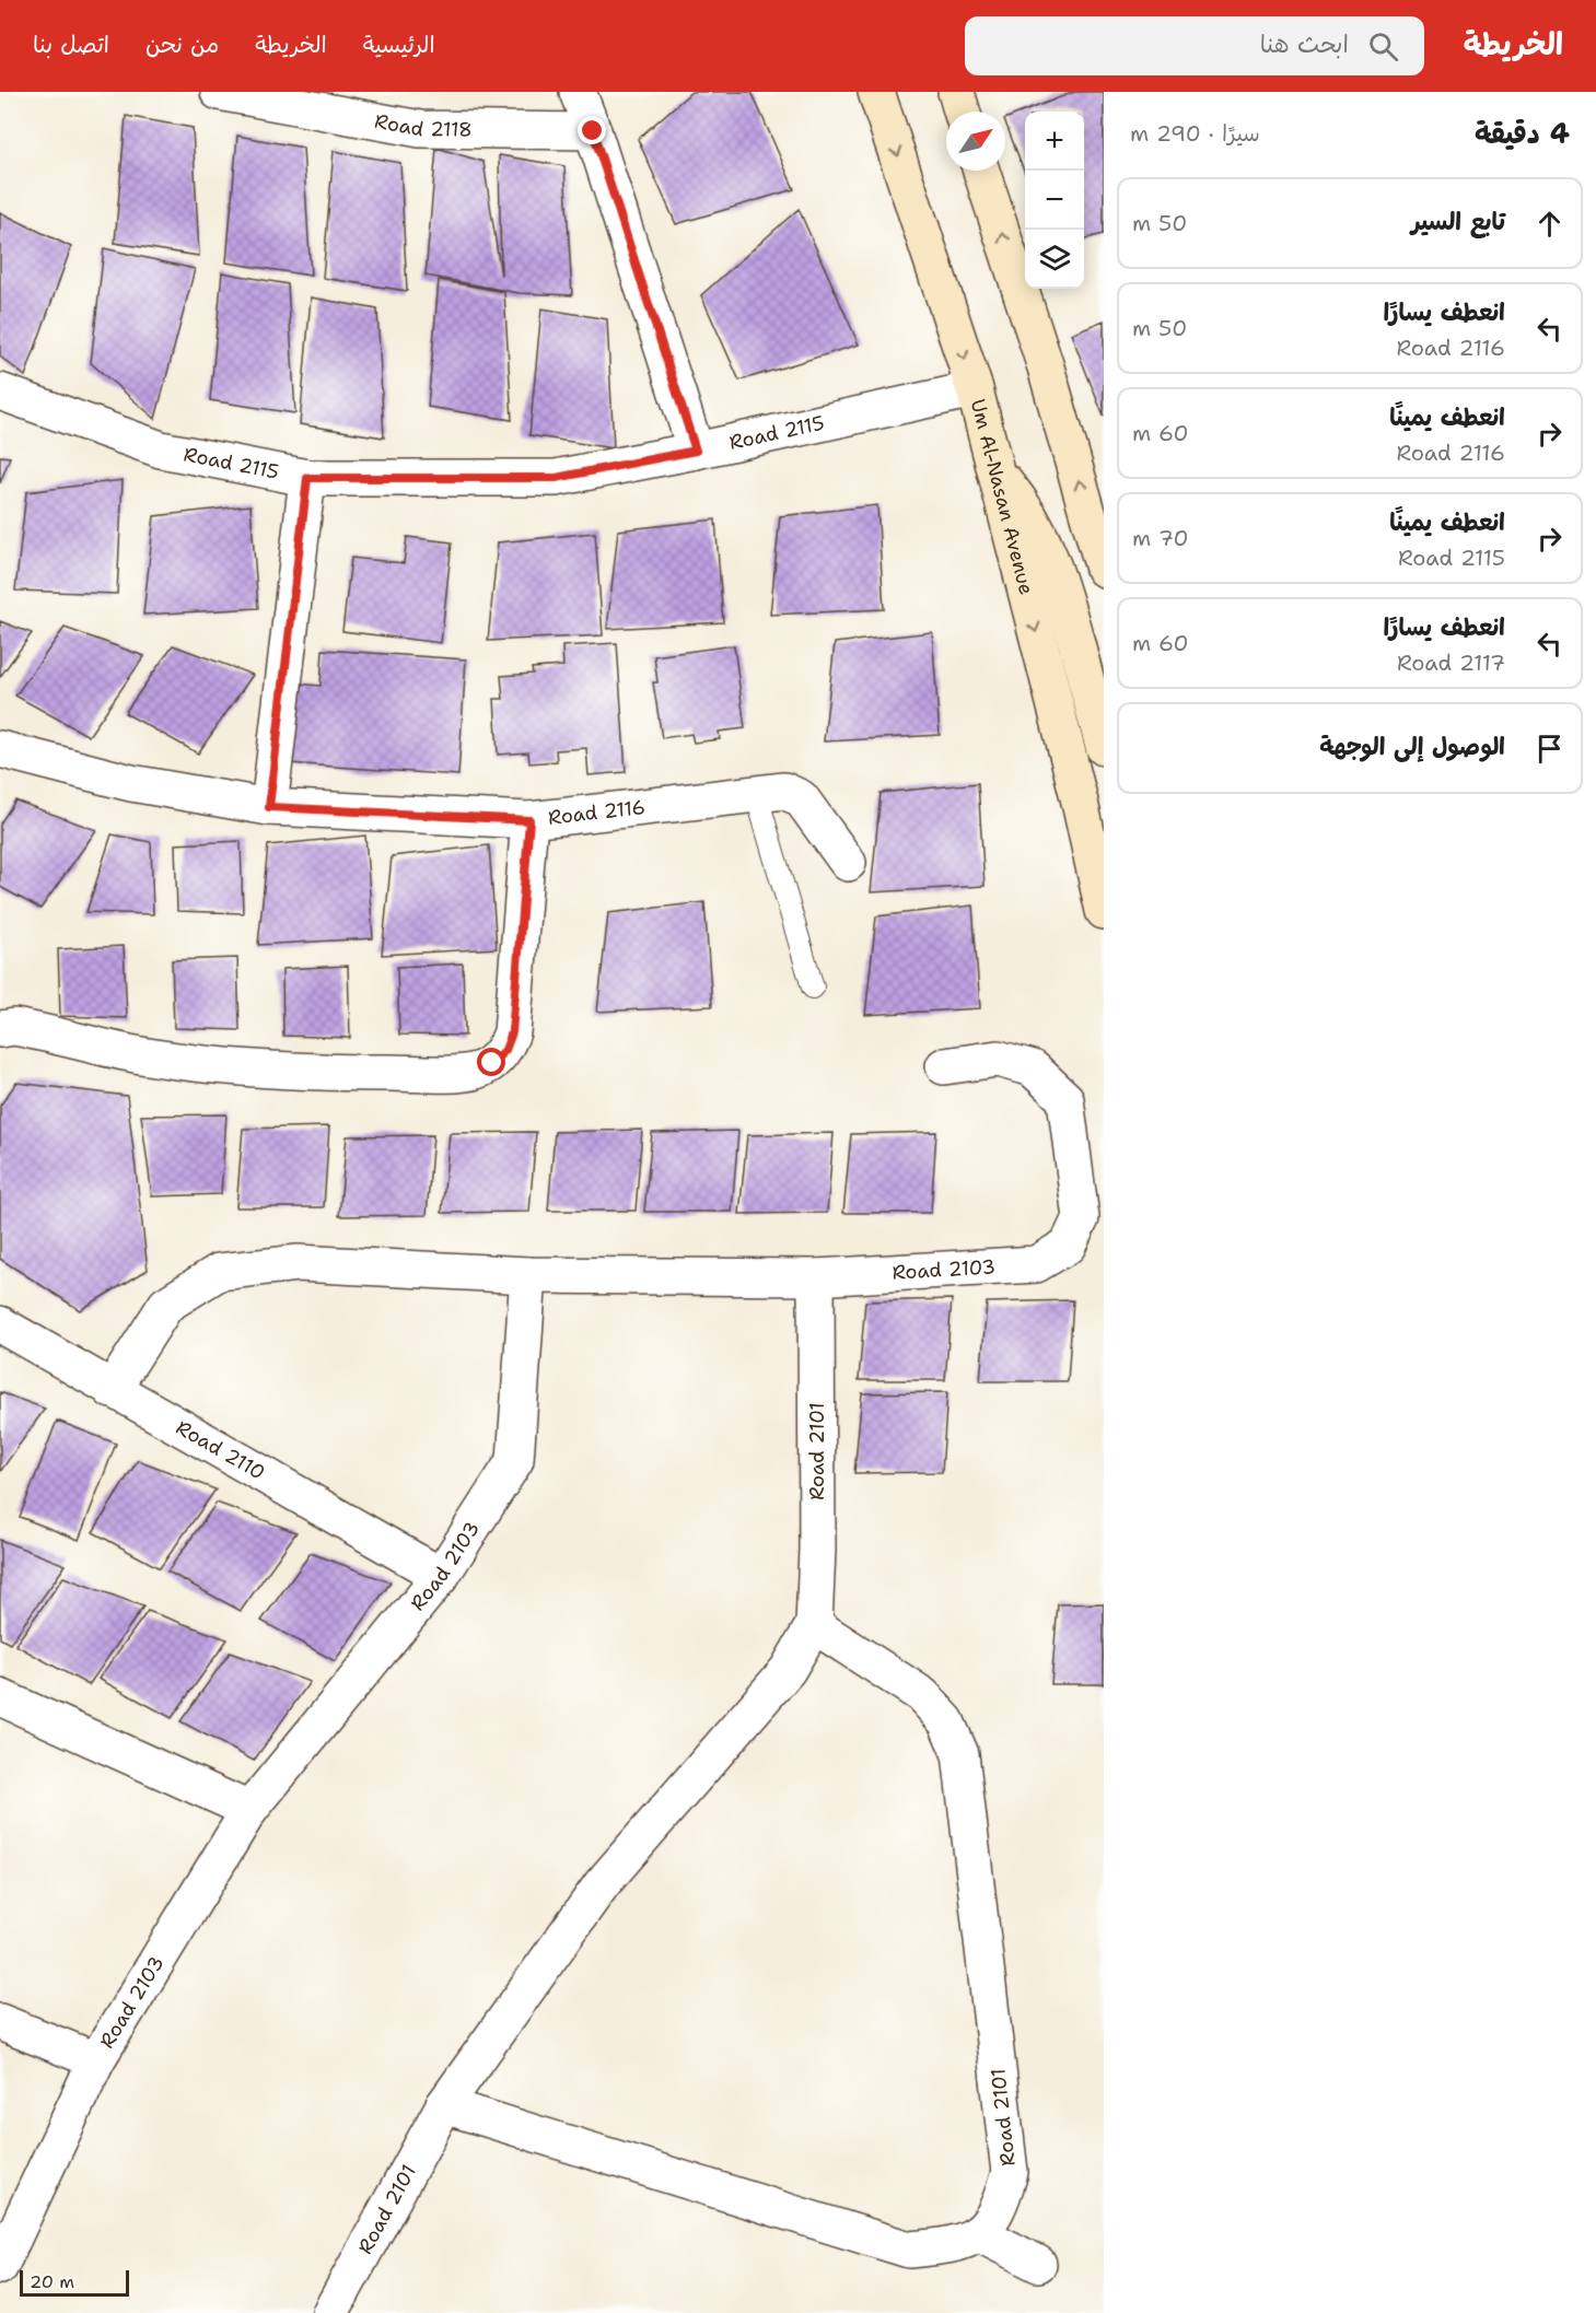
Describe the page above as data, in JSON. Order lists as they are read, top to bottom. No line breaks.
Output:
{"streets":{"main road":["Um Al-Nasan Avenue"],"street":["Road 2118","Road 2115","Road 2116","Road 2103","Road 2110","Road 2101"]},"crossings":[["Road 2115","Um Al-Nasan Avenue"],["Road 2103","Road 2110"],["Road 2103","Road 2101"]],"scale_bar":"20 m","north":"top right","page":{"header":"الخريطة","search":"ابحث هنا","nav":["الرئيسية","الخريطة","من نحن","اتصل بنا"],"heading":["4 دقيقة","سيرًا · 290 m"],"map_buttons":["+","−"],"list":[["تابع السير","50 m"],["انعطف يسارًا","Road 2116","50 m"],["انعطف يمينًا","Road 2116","60 m"],["انعطف يمينًا","Road 2115","70 m"],["انعطف يسارًا","Road 2117","60 m"],"الوصول إلى الوجهة"],"scale":"20 m"}}
